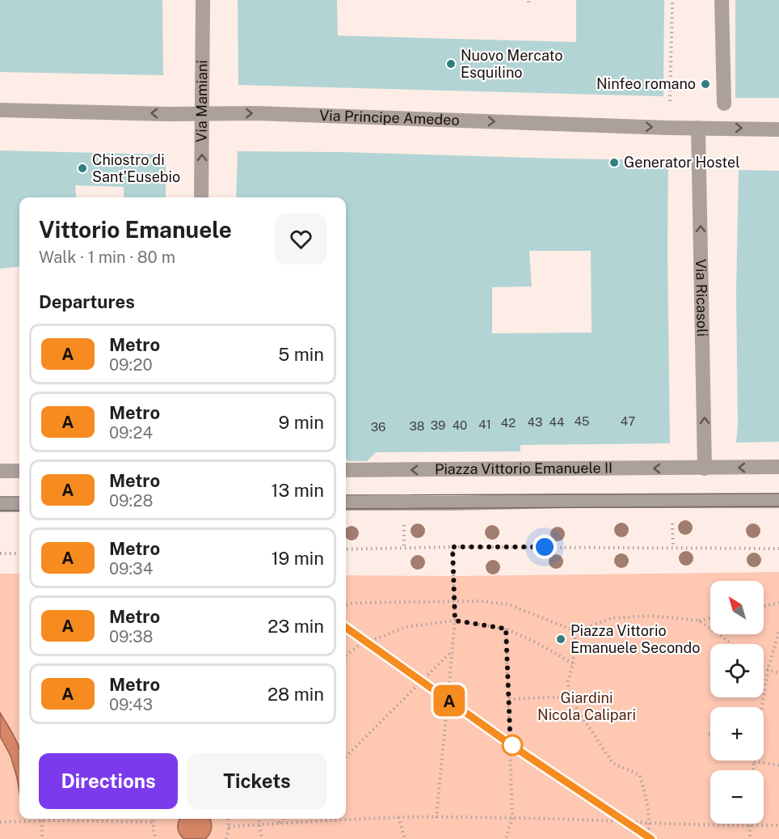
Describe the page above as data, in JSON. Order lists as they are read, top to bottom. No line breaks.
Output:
{"streets":{"street":["Via Mamiani","Via Principe Amedeo","Via Ricasoli","Piazza Vittorio Emanuele II"]},"crossings":[["Via Mamiani","Via Principe Amedeo"],["Via Principe Amedeo","Via Ricasoli"],["Via Ricasoli","Piazza Vittorio Emanuele II"]],"one_way":["Via Mamiani","Via Ricasoli"],"parks":["Giardini Nicola Calipari"],"places":["Nuovo Mercato Esquilino","Ninfeo romano","Generator Hostel","Chiostro di Sant'Eusebio","Piazza Vittorio Emanuele Secondo"],"lines":["metro line A"],"house_numbers":["45","47","43","44","42","41","39","40","38","36"],"north":"top left","page":{"on_map":"A","heading":[["Vittorio Emanuele","Walk · 1 min · 80 m"],"Departures"],"list":[{"mark":"A","name":"Metro","note":"09:20","value":"5 min"},{"mark":"A","name":"Metro","note":"09:24","value":"9 min"},{"mark":"A","name":"Metro","note":"09:28","value":"13 min"},{"mark":"A","name":"Metro","note":"09:34","value":"19 min"},{"mark":"A","name":"Metro","note":"09:38","value":"23 min"},{"mark":"A","name":"Metro","note":"09:43","value":"28 min"}],"map_buttons":["+","−"],"buttons":["Directions","Tickets"]}}
